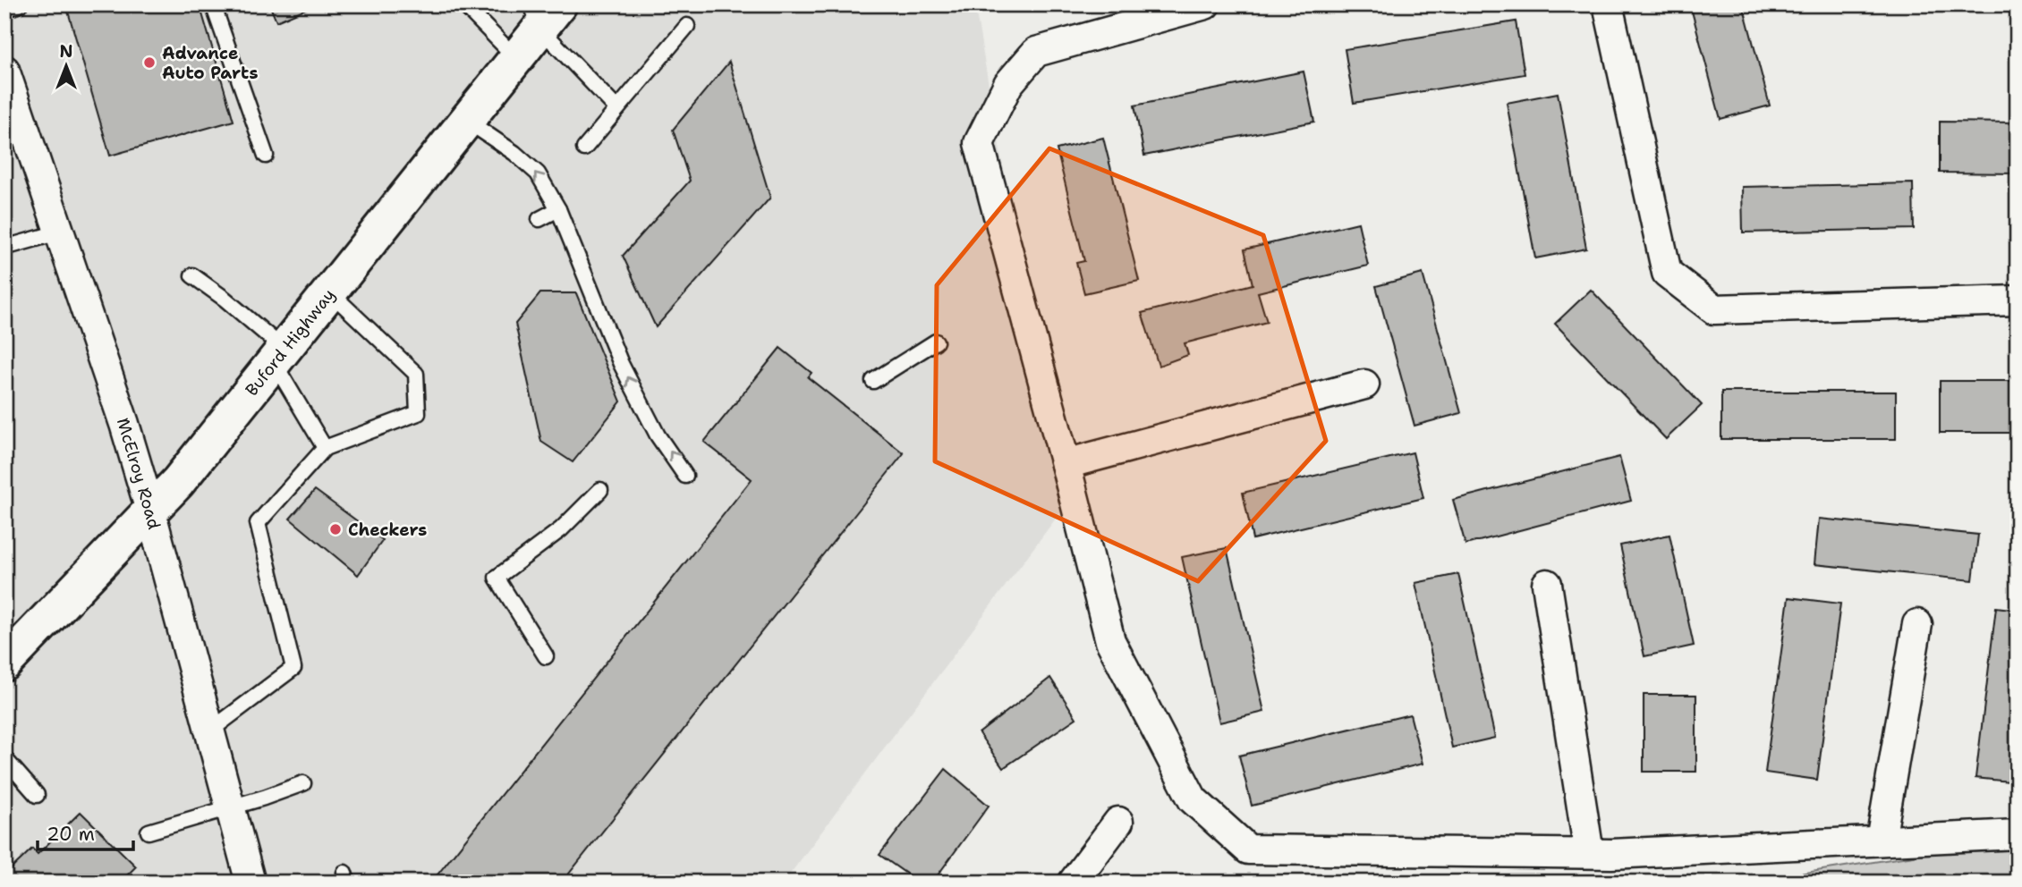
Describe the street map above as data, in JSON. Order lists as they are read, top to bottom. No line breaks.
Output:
{"streets":{"main road":["Buford Highway"],"street":["McElroy Road"]},"crossings":[["Buford Highway","McElroy Road"]],"places":["Advance Auto Parts","Checkers"],"scale_bar":"20 m","north":"top"}
